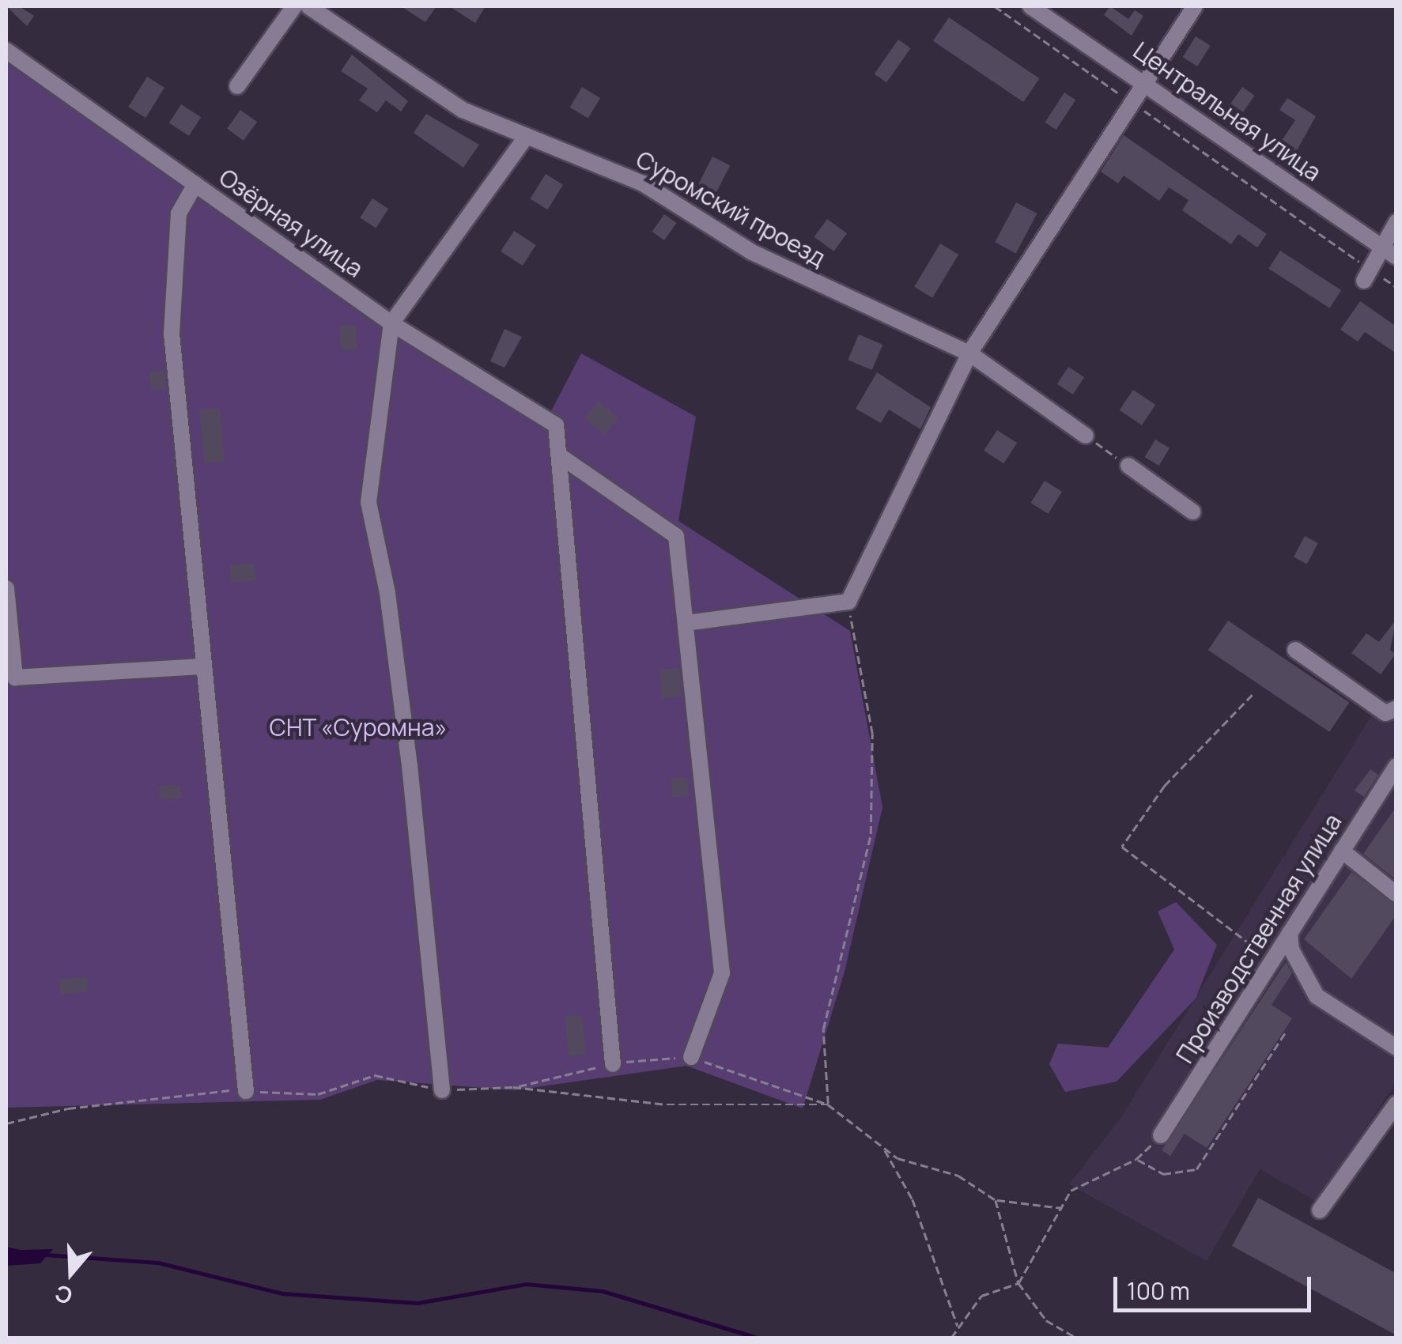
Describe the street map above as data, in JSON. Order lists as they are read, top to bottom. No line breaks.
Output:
{"streets":{"street":["Центральная улица","Суромский проезд","Озёрная улица","Производственная улица"]},"parks":["СНТ «Суромна»"],"scale_bar":"100 m","north":"bottom"}
